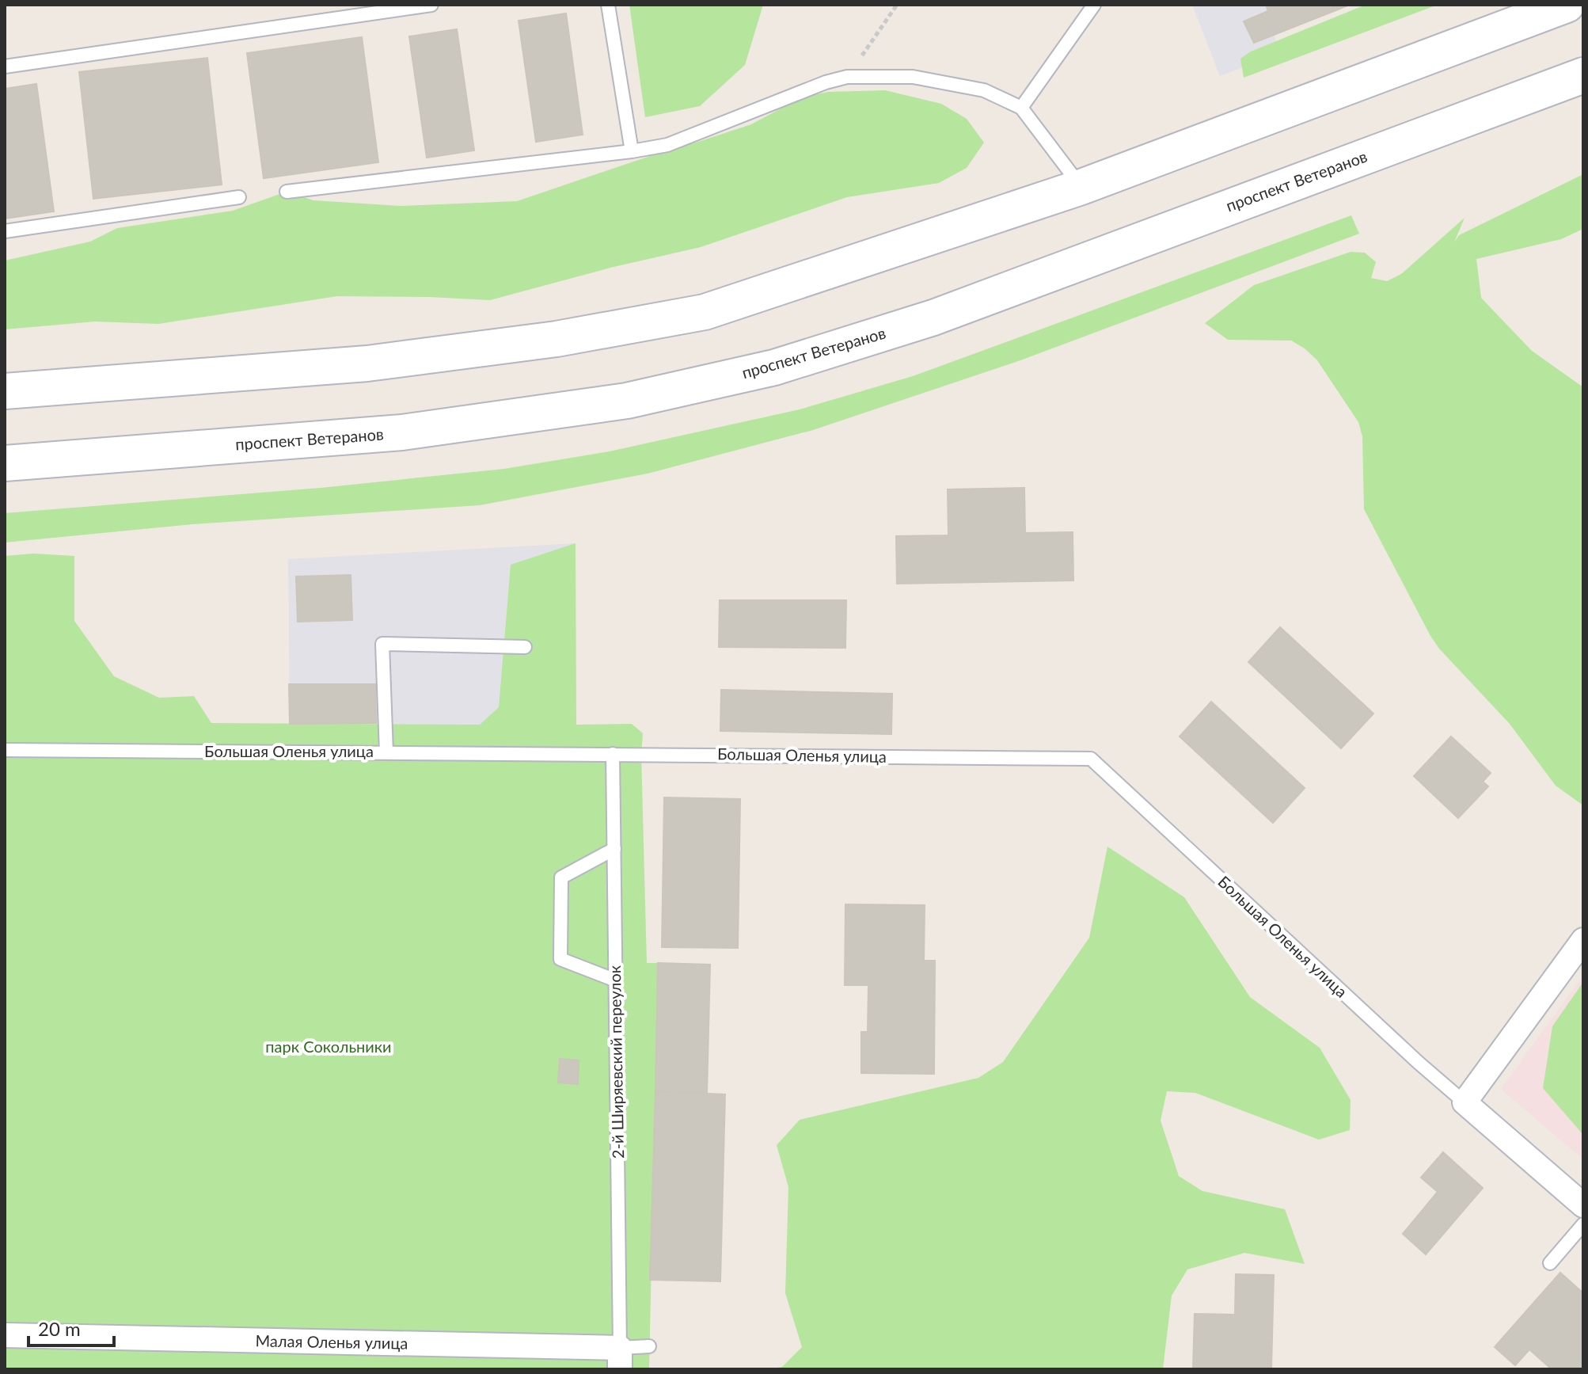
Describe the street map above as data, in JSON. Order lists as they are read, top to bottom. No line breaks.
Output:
{"streets":{"main road":["проспект Ветеранов"],"street":["Большая Оленья улица","Малая Оленья улица"],"lane":["2-й Ширяевский переулок"]},"crossings":[["Большая Оленья улица","2-й Ширяевский переулок"],["2-й Ширяевский переулок","Малая Оленья улица"]],"parks":["парк Сокольники"],"scale_bar":"20 m"}
